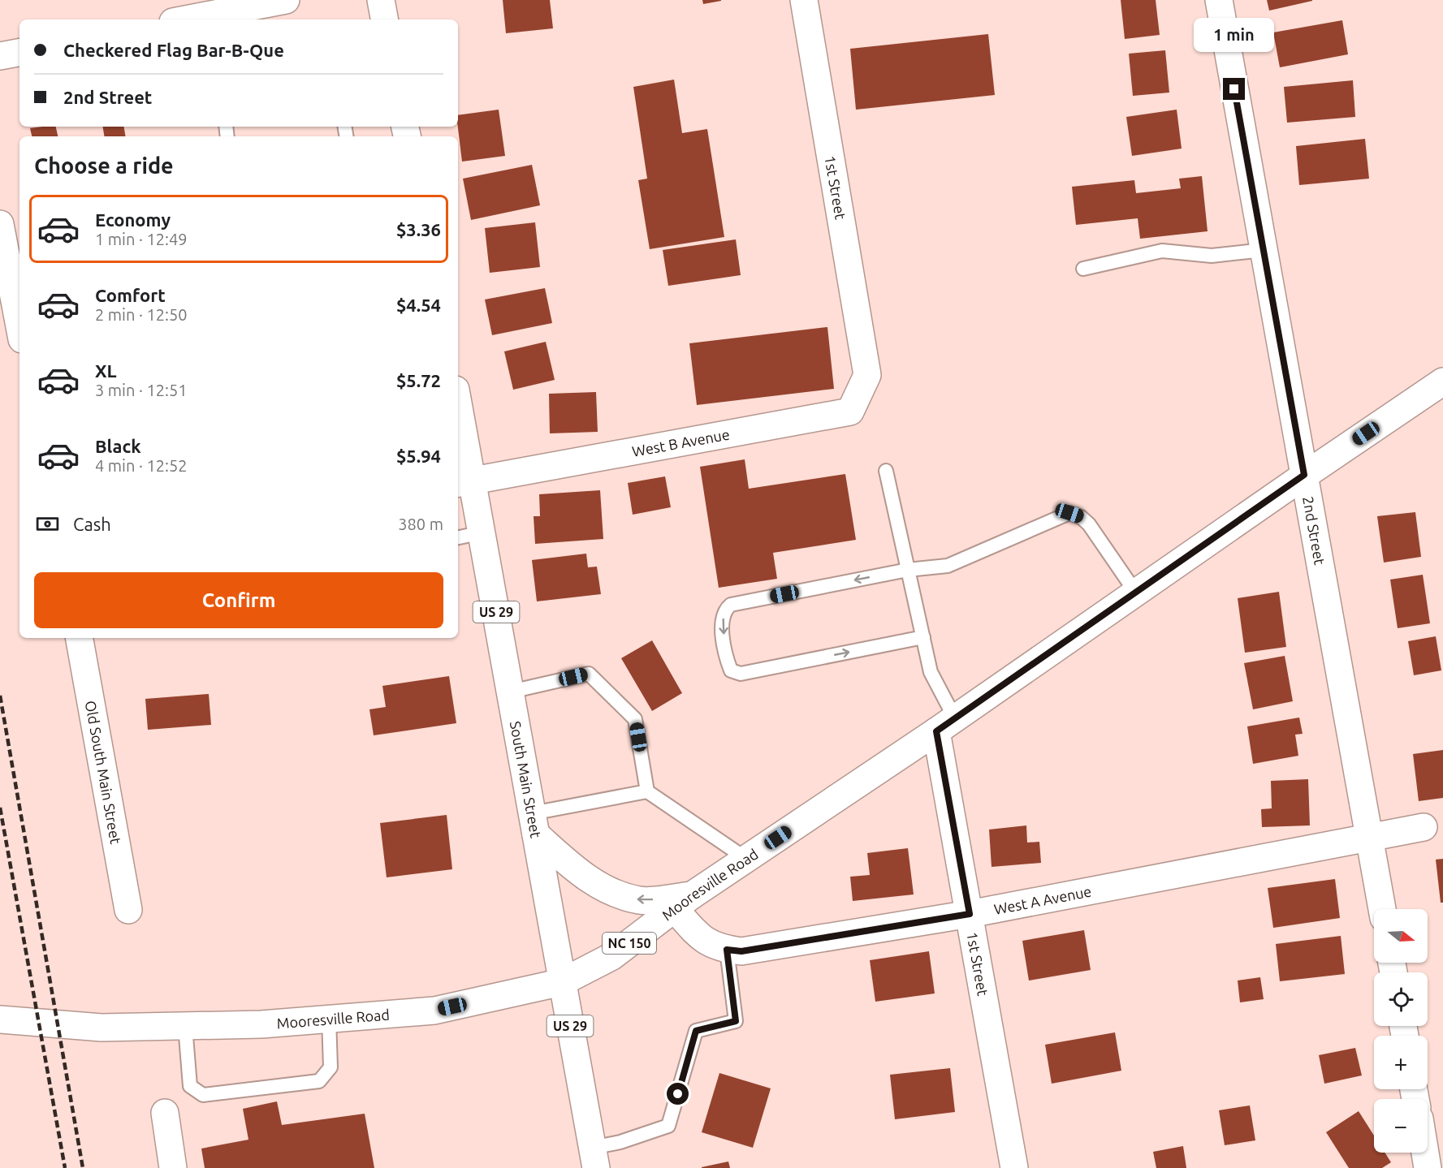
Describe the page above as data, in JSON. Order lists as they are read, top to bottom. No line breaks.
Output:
{"streets":{"street":["1st Street","West B Avenue","2nd Street","US 29","Old South Main Street","South Main Street","Mooresville Road","West A Avenue","NC 150"]},"crossings":[["1st Street","West B Avenue"],["1st Street","Mooresville Road"],["1st Street","West A Avenue"],["West B Avenue","South Main Street"],["2nd Street","Mooresville Road"],["2nd Street","West A Avenue"],["South Main Street","Mooresville Road"],["Mooresville Road","West A Avenue"]],"north":"right","page":{"bubble":"1 min","banner":["Checkered Flag Bar-B-Que","2nd Street"],"heading":"Choose a ride","list":[{"name":"Economy","note":"1 min · 12:49","value":"$3.36"},{"name":"Comfort","note":"2 min · 12:50","value":"$4.54"},{"name":"XL","note":"3 min · 12:51","value":"$5.72"},{"name":"Black","note":"4 min · 12:52","value":"$5.94"}],"pay":["Cash","380 m"],"buttons":"Confirm","map_buttons":["+","−"]}}
